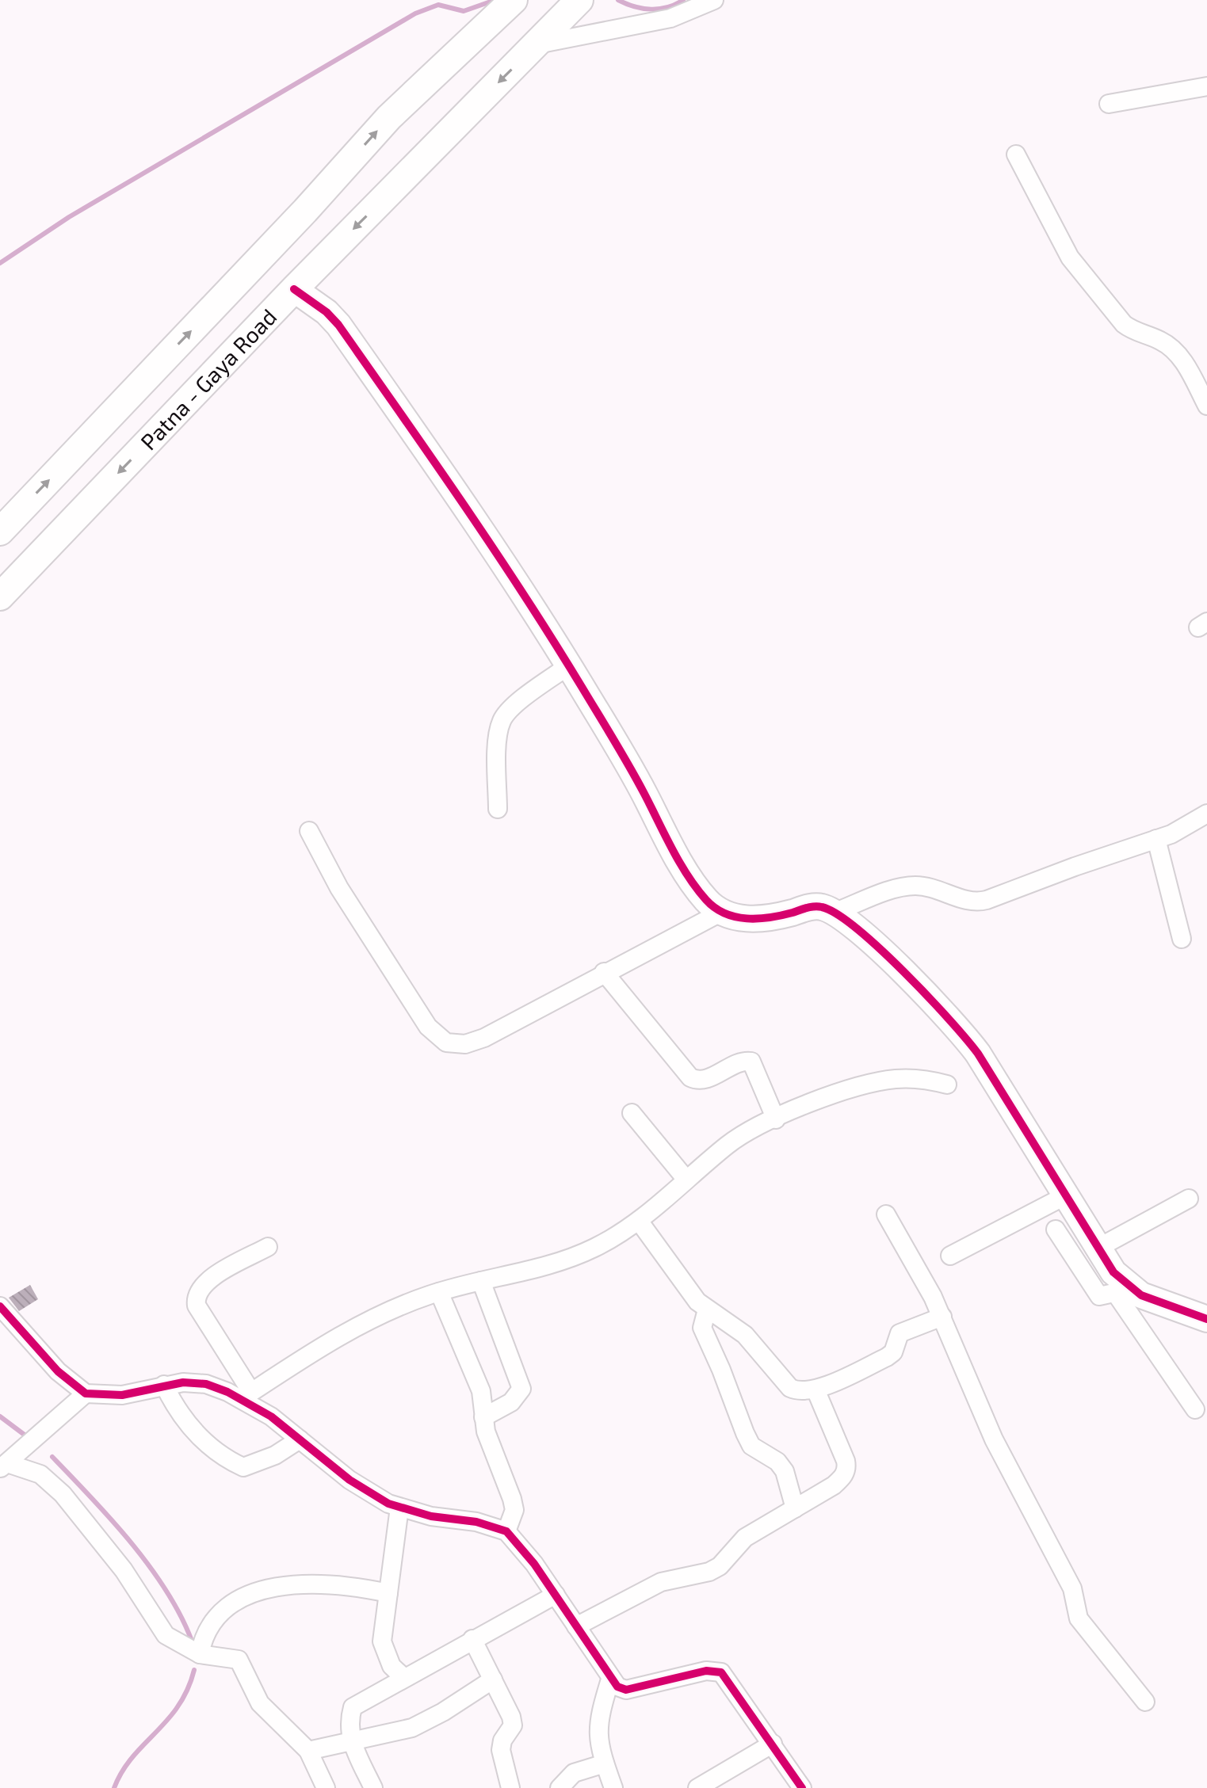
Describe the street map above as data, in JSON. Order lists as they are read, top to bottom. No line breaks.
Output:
{"streets":{"main road":["Patna - Gaya Road"]}}
